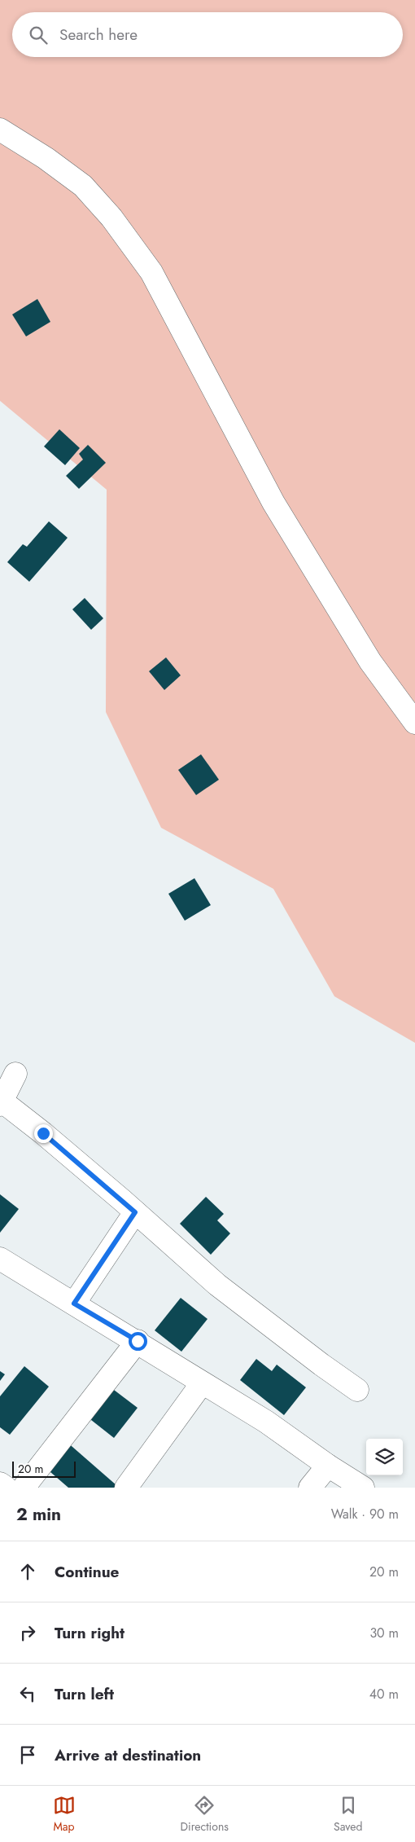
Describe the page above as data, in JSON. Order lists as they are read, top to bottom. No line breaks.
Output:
{"scale_bar":"20 m","page":{"search":"Search here","scale":"20 m","heading":["2 min","Walk · 90 m"],"list":[["Continue","20 m"],["Turn right","30 m"],["Turn left","40 m"],"Arrive at destination"],"nav":["Map","Directions","Saved"]}}
